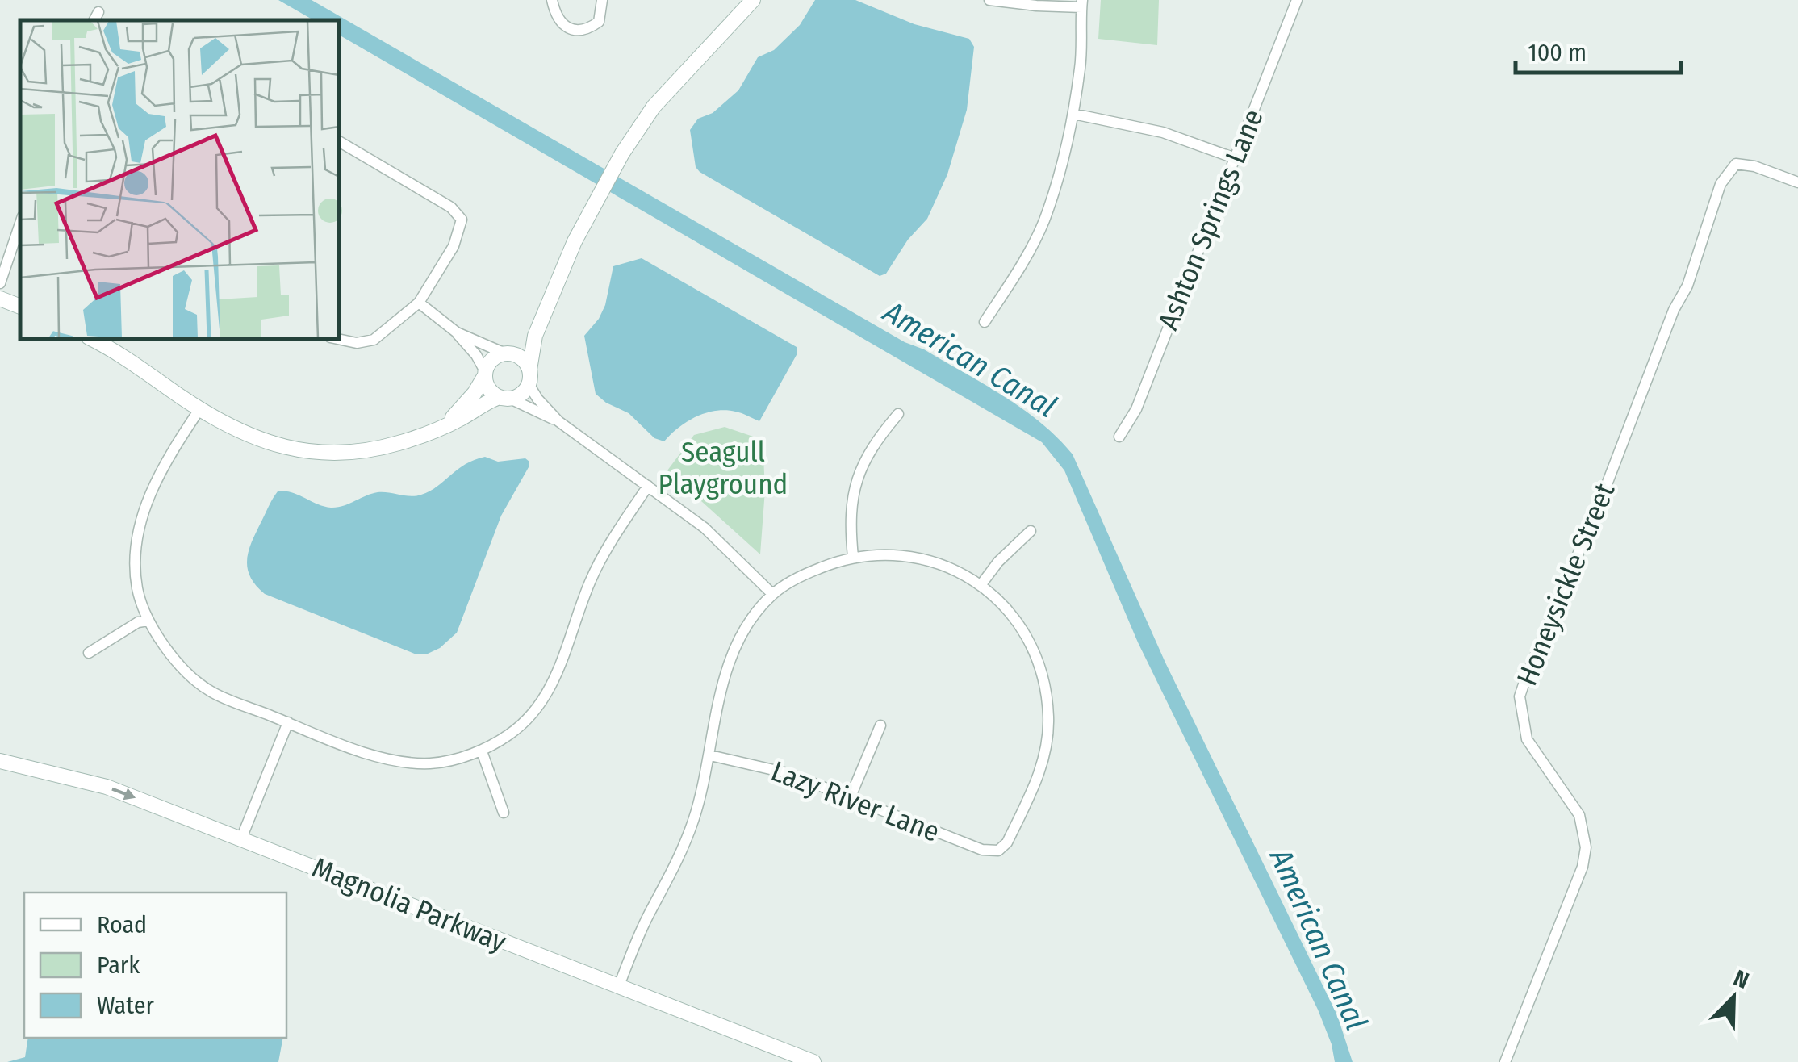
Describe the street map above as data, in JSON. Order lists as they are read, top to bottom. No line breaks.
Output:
{"streets":{"street":["Ashton Springs Lane","Honeysickle Street","Lazy River Lane","Magnolia Parkway"]},"water":["American Canal"],"parks":["Seagull Playground"],"legend":["Road","Park","Water"],"scale_bar":"100 m","north":"top right"}
